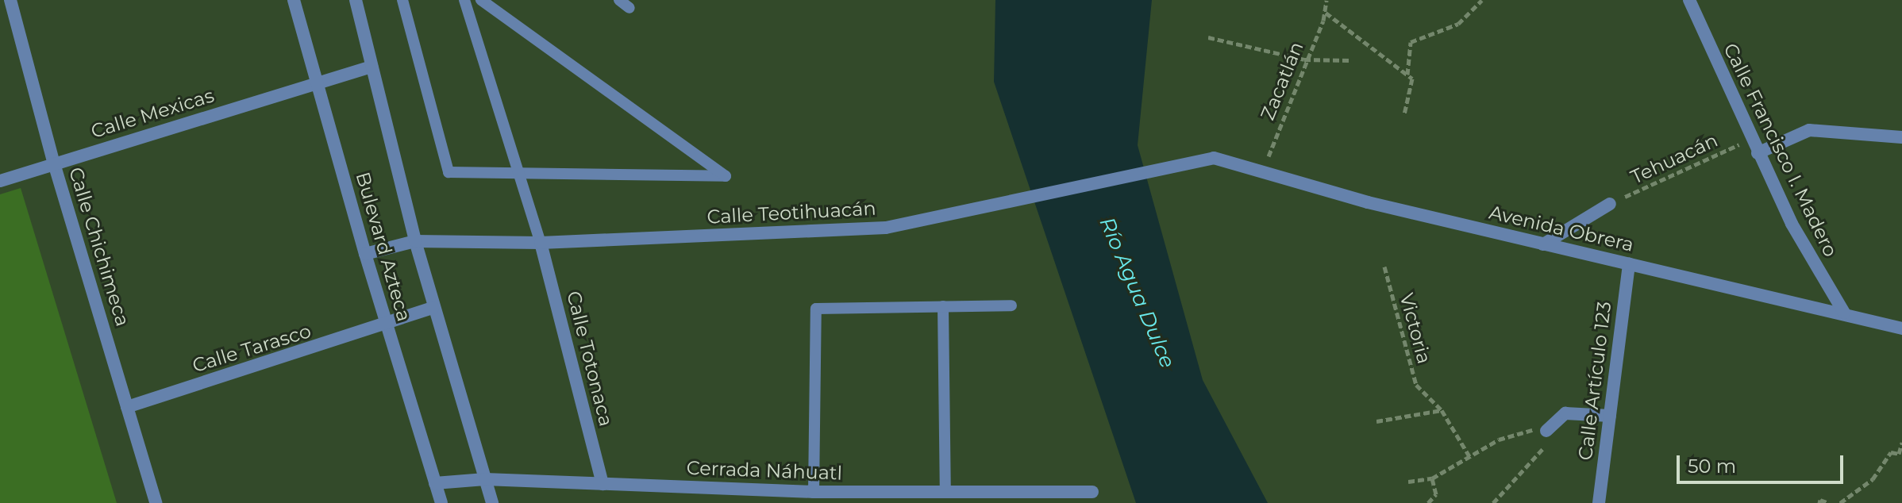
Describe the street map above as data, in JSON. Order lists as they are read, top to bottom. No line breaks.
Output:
{"streets":{"street":["Calle Mexicas","Calle Francisco I. Madero","Calle Teotihuacán","Avenida Obrera","Calle Chichimeca","Bulevard Azteca","Calle Tarasco","Calle Totonaca","Calle Artículo 123","Cerrada Náhuatl"],"path":["Zacatlán","Tehuacán","Victoria"]},"crossings":[["Zacatlán","Avenida Obrera"],["Calle Mexicas","Calle Chichimeca"],["Calle Mexicas","Bulevard Azteca"],["Calle Francisco I. Madero","Tehuacán"],["Calle Francisco I. Madero","Avenida Obrera"],["Calle Teotihuacán","Avenida Obrera"],["Calle Teotihuacán","Bulevard Azteca"],["Calle Teotihuacán","Calle Totonaca"],["Avenida Obrera","Calle Artículo 123"],["Calle Chichimeca","Calle Tarasco"],["Bulevard Azteca","Calle Tarasco"],["Bulevard Azteca","Cerrada Náhuatl"],["Calle Totonaca","Cerrada Náhuatl"]],"water":["Río Agua Dulce"],"scale_bar":"50 m"}
